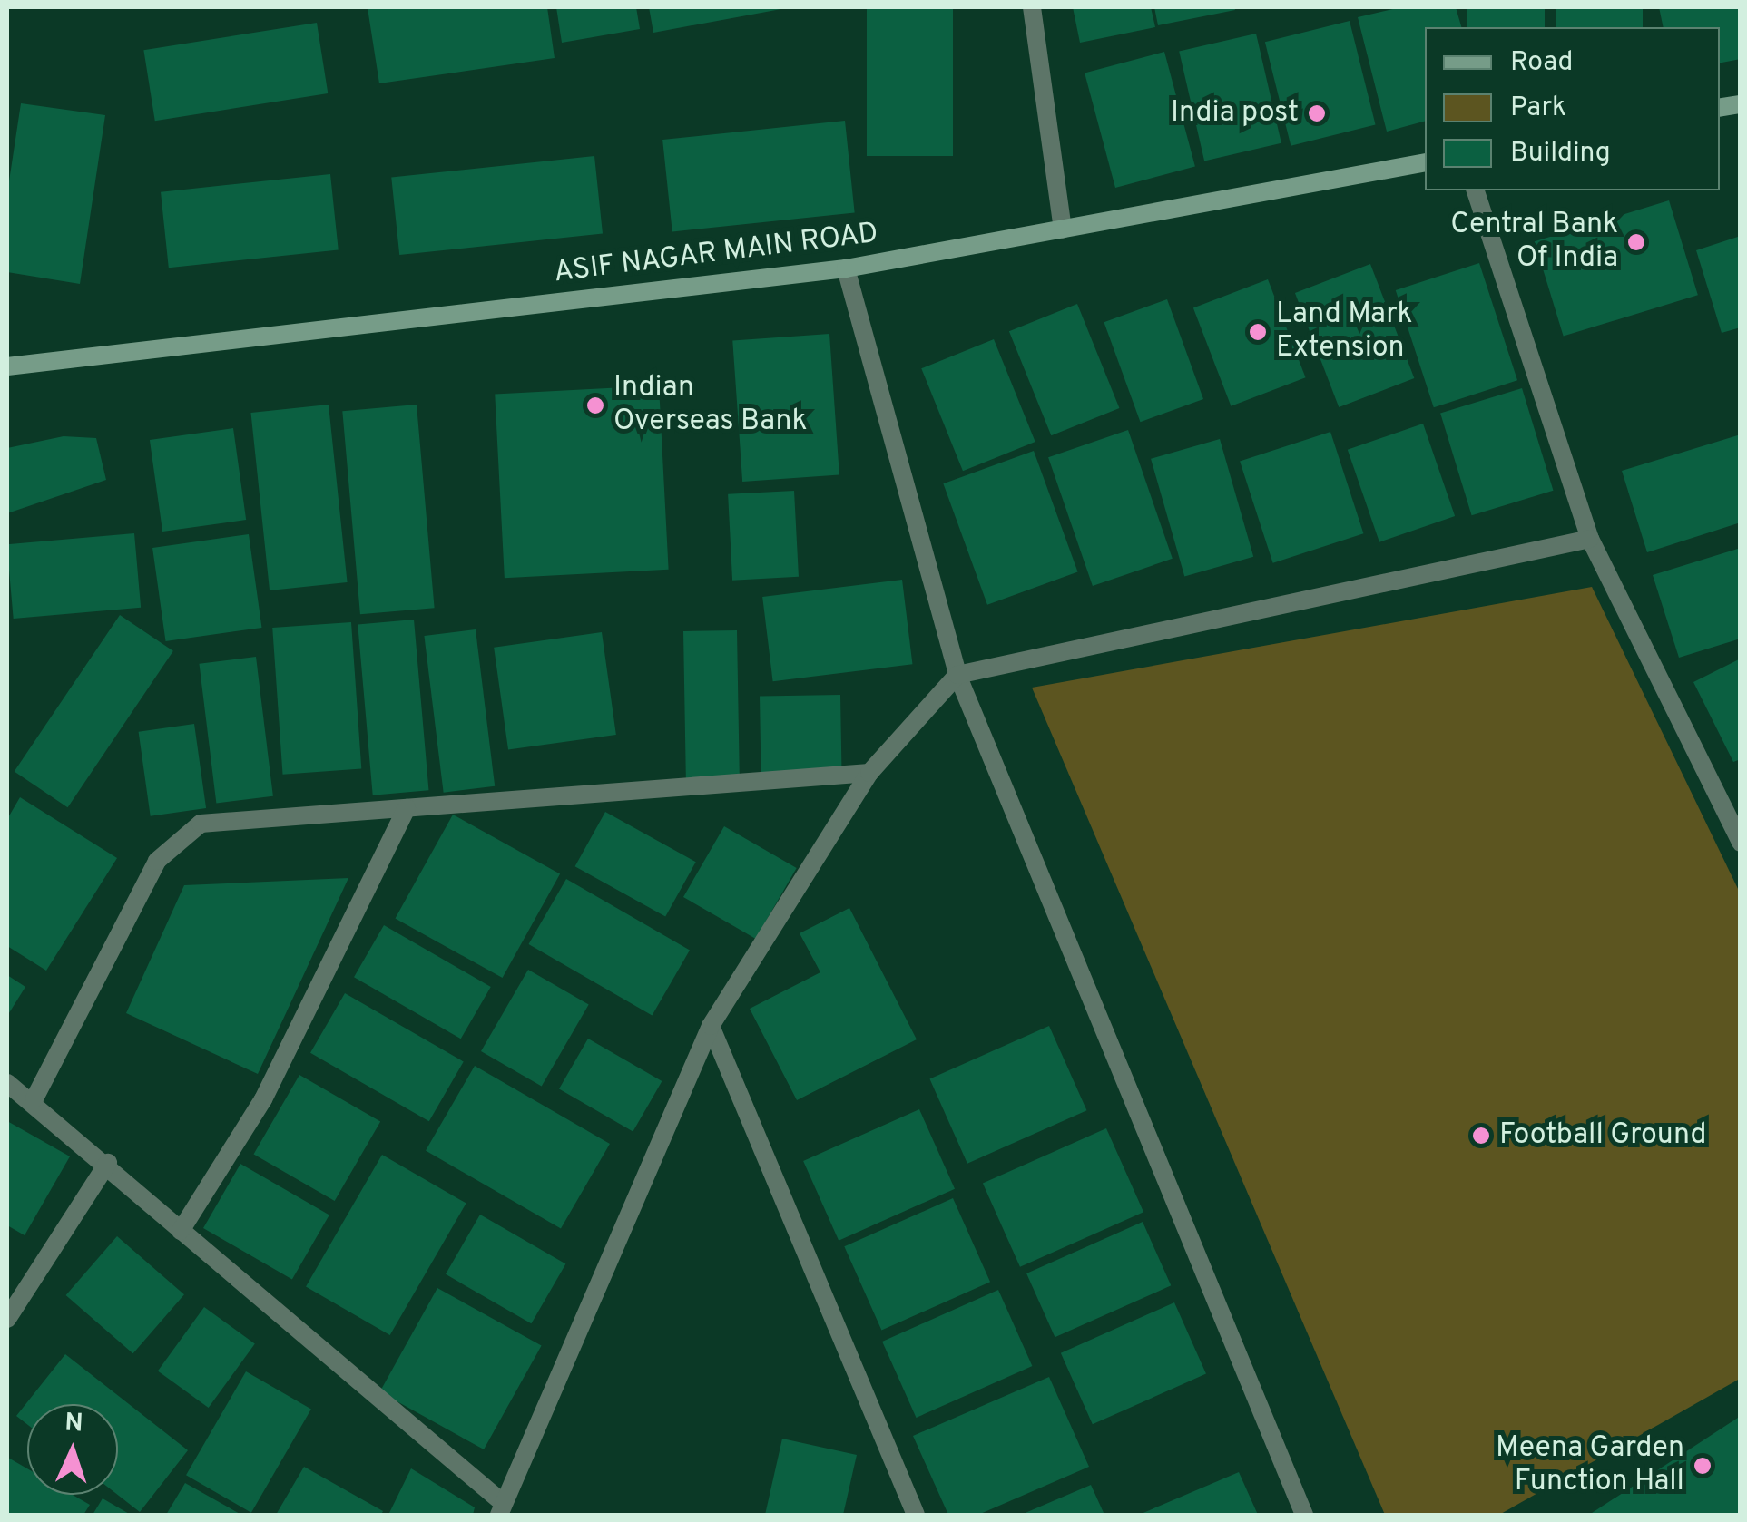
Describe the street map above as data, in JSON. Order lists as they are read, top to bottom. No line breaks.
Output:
{"streets":{"street":["ASIF NAGAR MAIN ROAD"]},"places":["India post","Central Bank Of India","Land Mark Extension","Indian Overseas Bank","Football Ground","Meena Garden Function Hall"],"legend":["Road","Park","Building"],"north":"top"}
